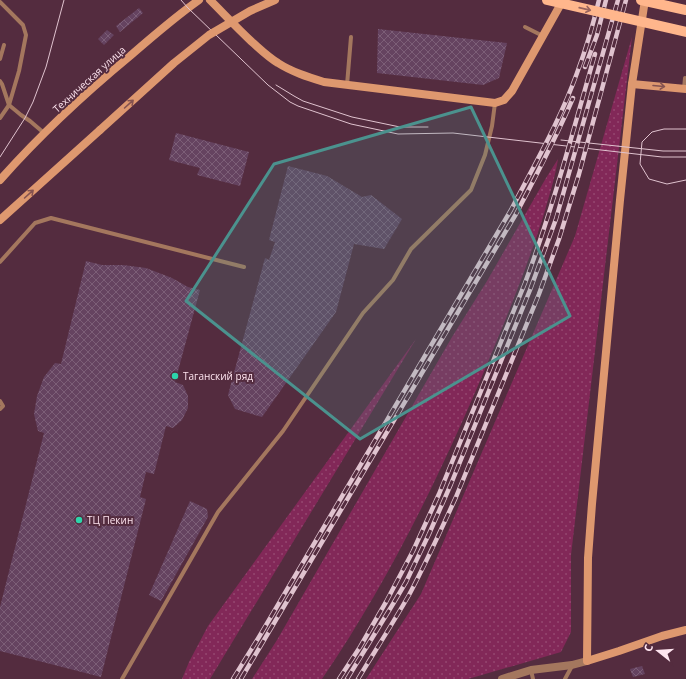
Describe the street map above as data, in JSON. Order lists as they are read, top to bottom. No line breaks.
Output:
{"streets":{"main road":["Техническая улица"]},"places":["Таганский ряд","ТЦ Пекин"],"north":"left"}
